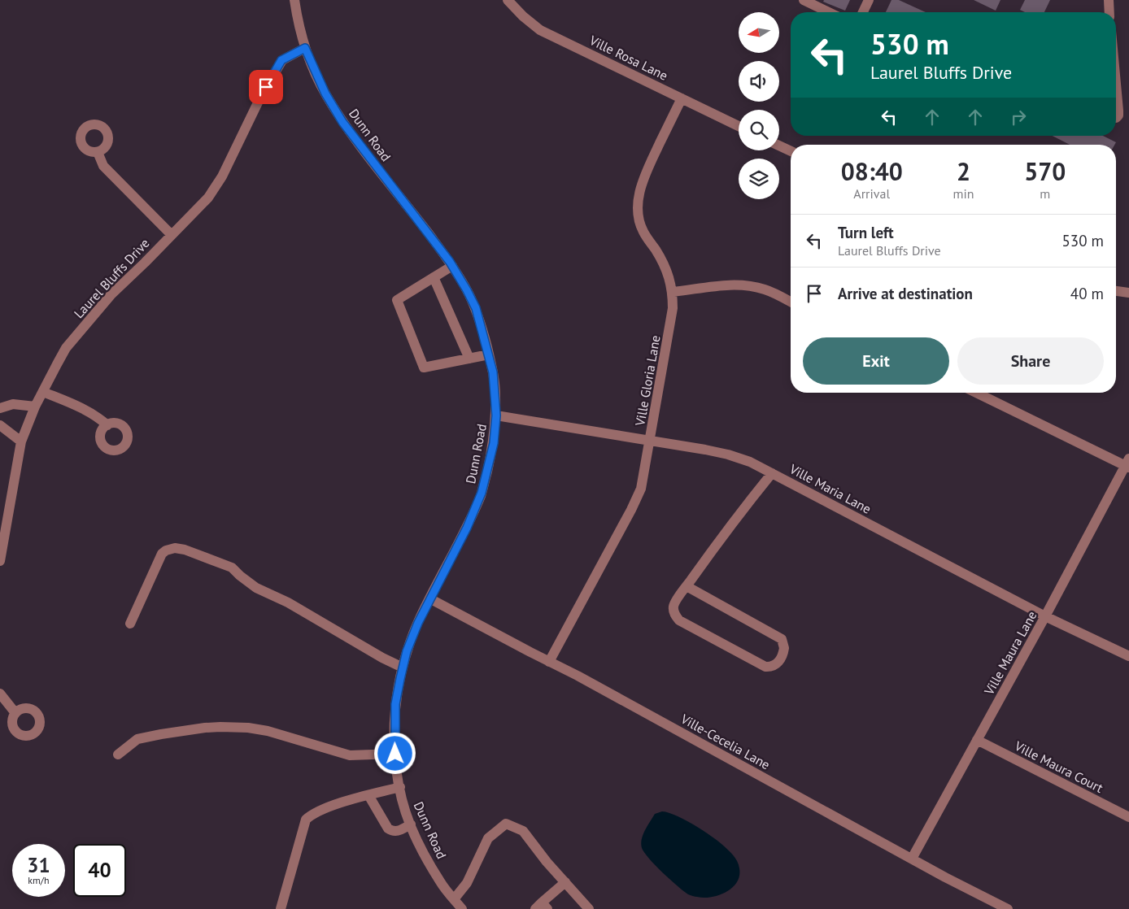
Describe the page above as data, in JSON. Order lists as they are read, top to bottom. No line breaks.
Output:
{"streets":{"street":["Ville Rosa Lane","Dunn Road","Laurel Bluffs Drive","Ville Gloria Lane","Ville Maria Lane","Ville Maura Lane","Ville-Cecelia Lane","Ville Maura Court"]},"crossings":[["Ville Rosa Lane","Ville Gloria Lane"],["Dunn Road","Laurel Bluffs Drive"],["Dunn Road","Ville Maria Lane"],["Dunn Road","Ville-Cecelia Lane"],["Ville Gloria Lane","Ville Maria Lane"],["Ville Gloria Lane","Ville-Cecelia Lane"],["Ville Maria Lane","Ville Maura Lane"],["Ville Maura Lane","Ville-Cecelia Lane"],["Ville Maura Lane","Ville Maura Court"]],"north":"left","page":{"turn":["530 m","Laurel Bluffs Drive"],"eta":["08:40","Arrival","2","min","570","m"],"list":[{"name":"Turn left","note":"Laurel Bluffs Drive","value":"530 m"},{"name":"Arrive at destination","value":"40 m"}],"buttons":["Exit","Share"],"speed":"31 km/h","limit":"40"}}
